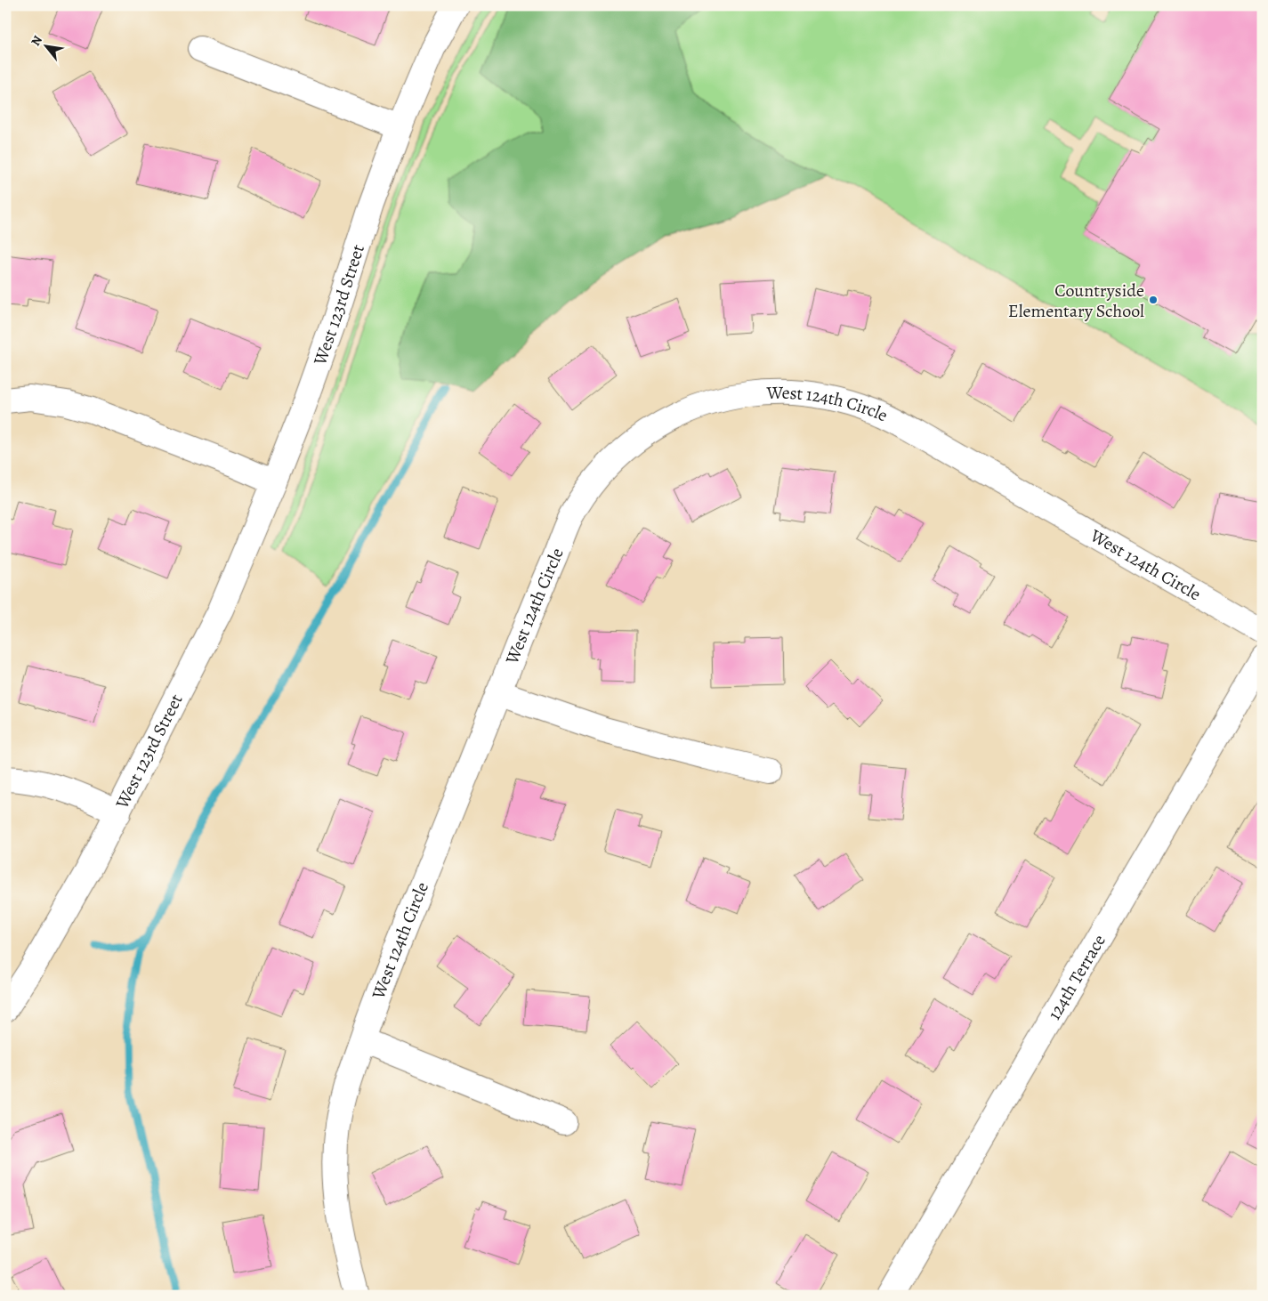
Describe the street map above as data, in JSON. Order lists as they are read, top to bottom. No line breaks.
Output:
{"streets":{"street":["West 123rd Street","West 124th Circle","124th Terrace"]},"places":["Countryside Elementary School"],"north":"top left"}
